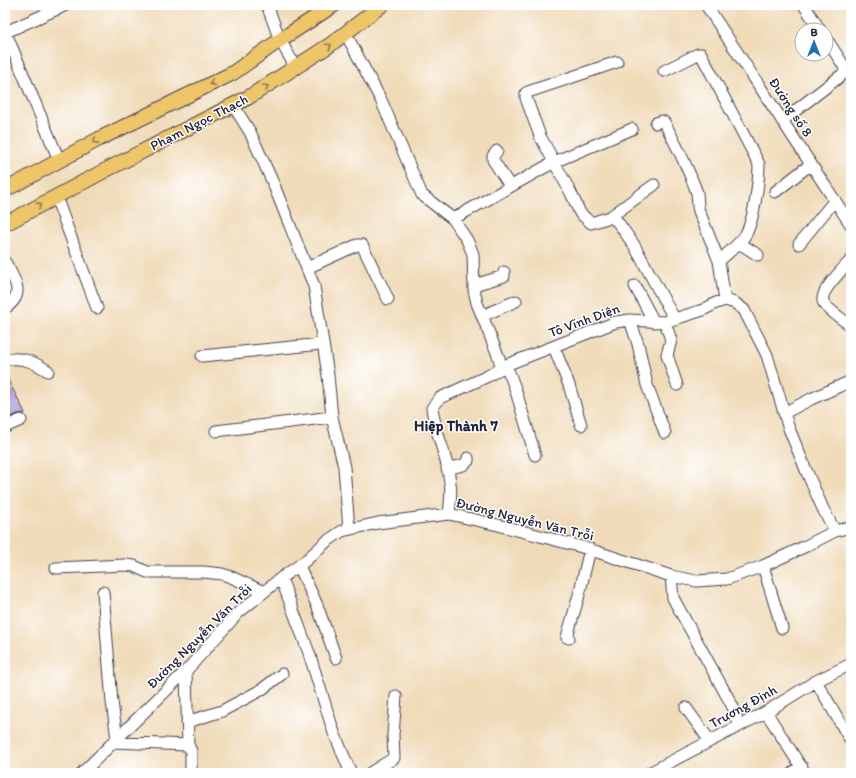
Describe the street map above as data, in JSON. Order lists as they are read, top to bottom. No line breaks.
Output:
{"streets":{"main road":["Phạm Ngọc Thạch"],"street":["Đường số 8","Tô Vĩnh Diện","Đường Nguyễn Văn Trỗi","Trương Định"]},"crossings":[["Tô Vĩnh Diện","Đường Nguyễn Văn Trỗi"]],"districts":["Hiệp Thành 7"],"north":"top"}
